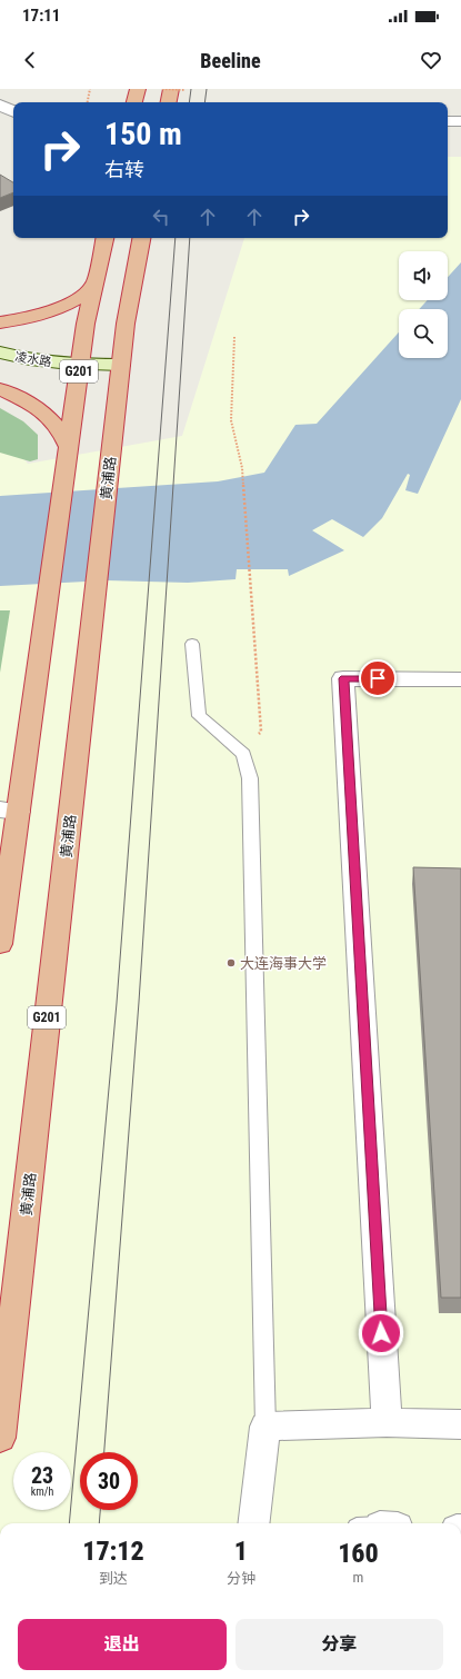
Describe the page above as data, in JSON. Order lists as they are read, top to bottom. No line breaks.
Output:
{"streets":{"highway":["G201","黄浦路"],"main road":["凌水路"]},"crossings":[["凌水路","G201"],["凌水路","黄浦路"]],"places":["大连海事大学"],"page":{"status":"17:11","header":"Beeline","turn":["150 m","右转"],"speed":"23 km/h","limit":"30","eta":["17:12","到达","1","分钟","160","m"],"buttons":["退出","分享"]}}
